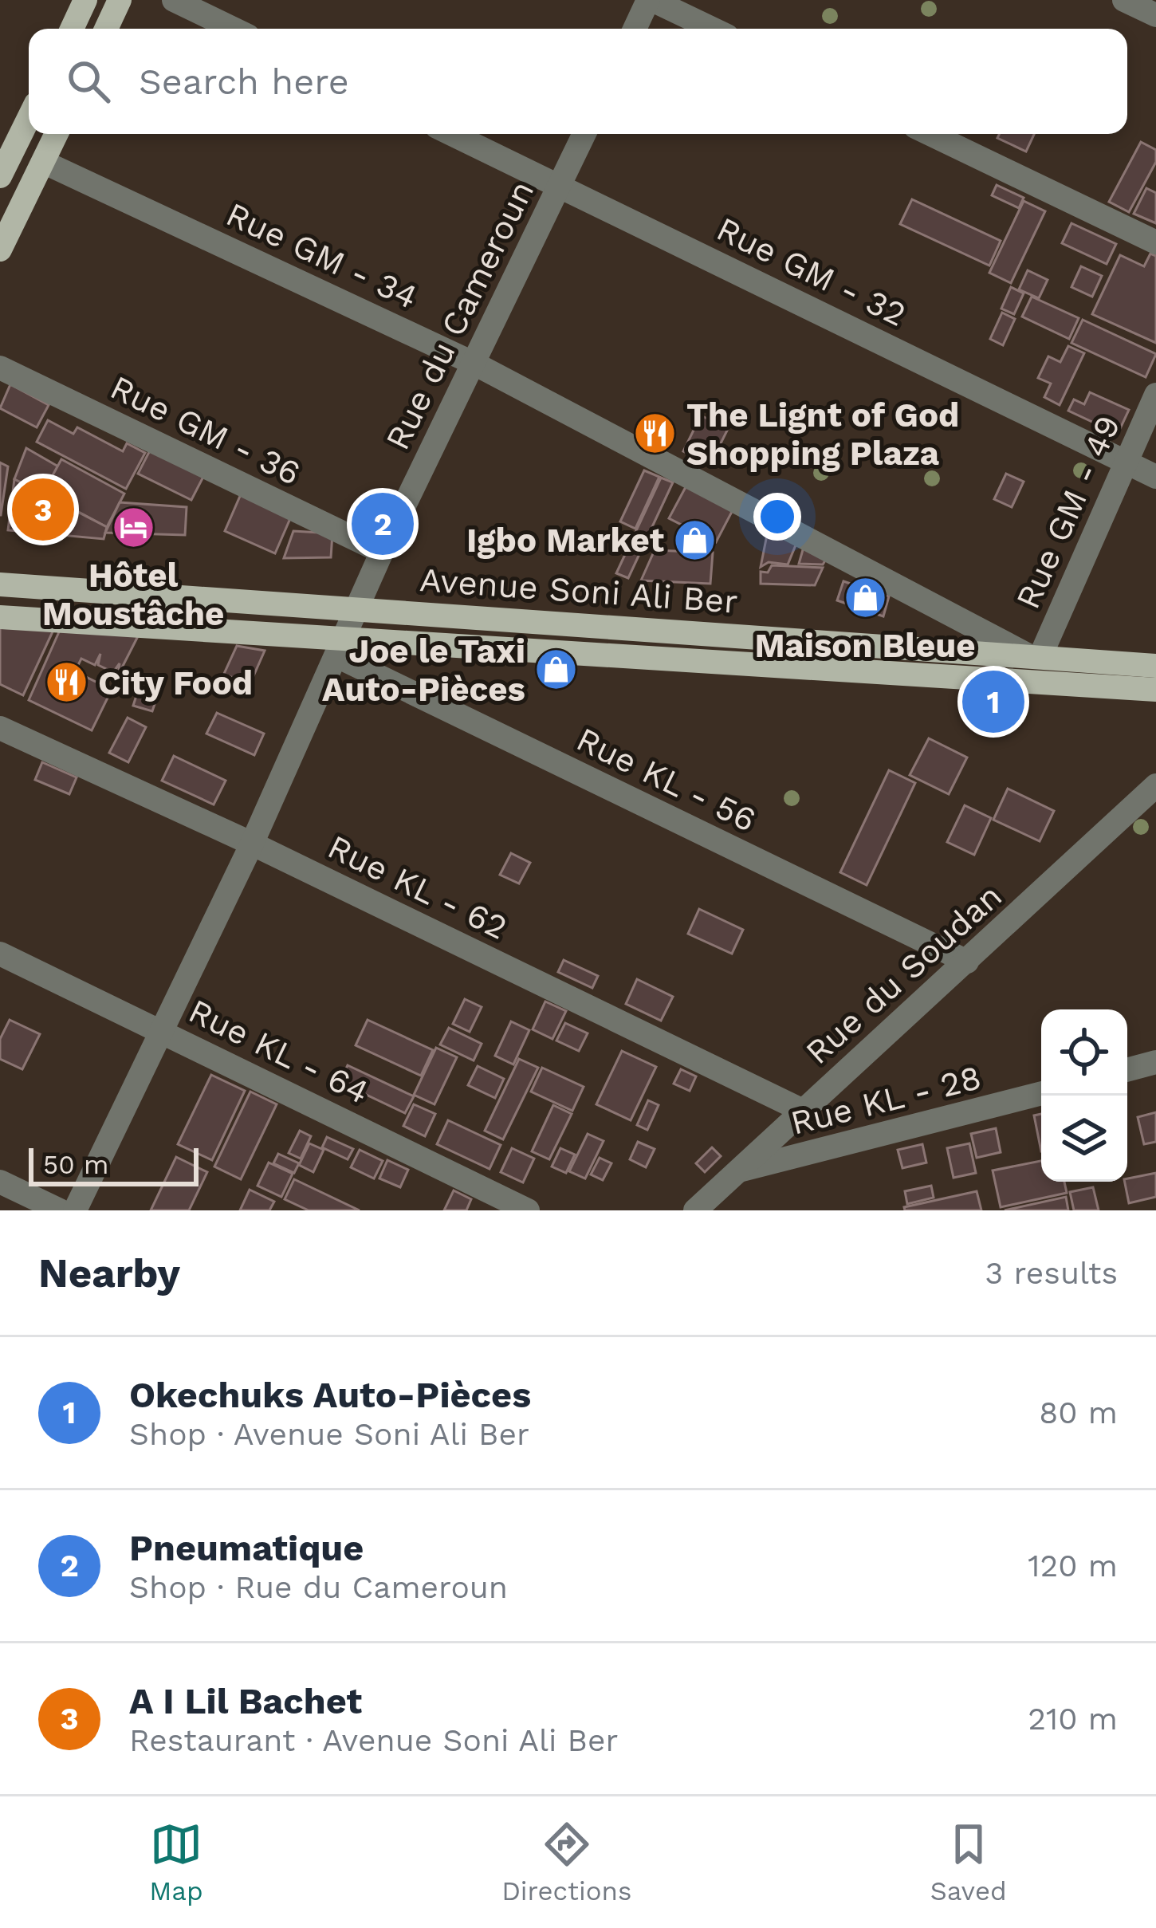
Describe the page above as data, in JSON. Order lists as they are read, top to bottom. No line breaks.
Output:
{"streets":{"main road":["Avenue Soni Ali Ber"],"street":["Rue GM - 34","Rue GM - 32","Rue du Cameroun","Rue GM - 36","Rue GM - 49","Rue KL - 56","Rue KL - 62","Rue du Soudan","Rue KL - 64","Rue KL - 28"]},"crossings":[["Rue GM - 34","Rue du Cameroun"],["Rue GM - 34","Rue GM - 49"],["Rue GM - 34","Avenue Soni Ali Ber"],["Rue GM - 32","Rue du Cameroun"],["Rue GM - 32","Rue GM - 49"],["Rue du Cameroun","Rue GM - 36"],["Rue du Cameroun","Avenue Soni Ali Ber"],["Rue du Cameroun","Rue KL - 56"],["Rue du Cameroun","Rue KL - 62"],["Rue du Cameroun","Rue KL - 64"],["Rue GM - 49","Avenue Soni Ali Ber"],["Avenue Soni Ali Ber","Rue KL - 56"],["Rue KL - 56","Rue du Soudan"],["Rue KL - 62","Rue du Soudan"],["Rue du Soudan","Rue KL - 28"]],"places":{"restaurant":["The Lignt of God Shopping Plaza","City Food"],"hotel":["Hôtel Moustâche"],"shop":["Igbo Market","Maison Bleue","Joe le Taxi Auto-Pièces"]},"scale_bar":"50 m","page":{"search":"Search here","pins":["3","2","1"],"scale":"50 m","heading":["Nearby","3 results"],"list":[{"mark":"1","name":"Okechuks Auto-Pièces","note":"Shop · Avenue Soni Ali Ber","value":"80 m"},{"mark":"2","name":"Pneumatique","note":"Shop · Rue du Cameroun","value":"120 m"},{"mark":"3","name":"A I Lil Bachet","note":"Restaurant · Avenue Soni Ali Ber","value":"210 m"}],"nav":["Map","Directions","Saved"]}}
